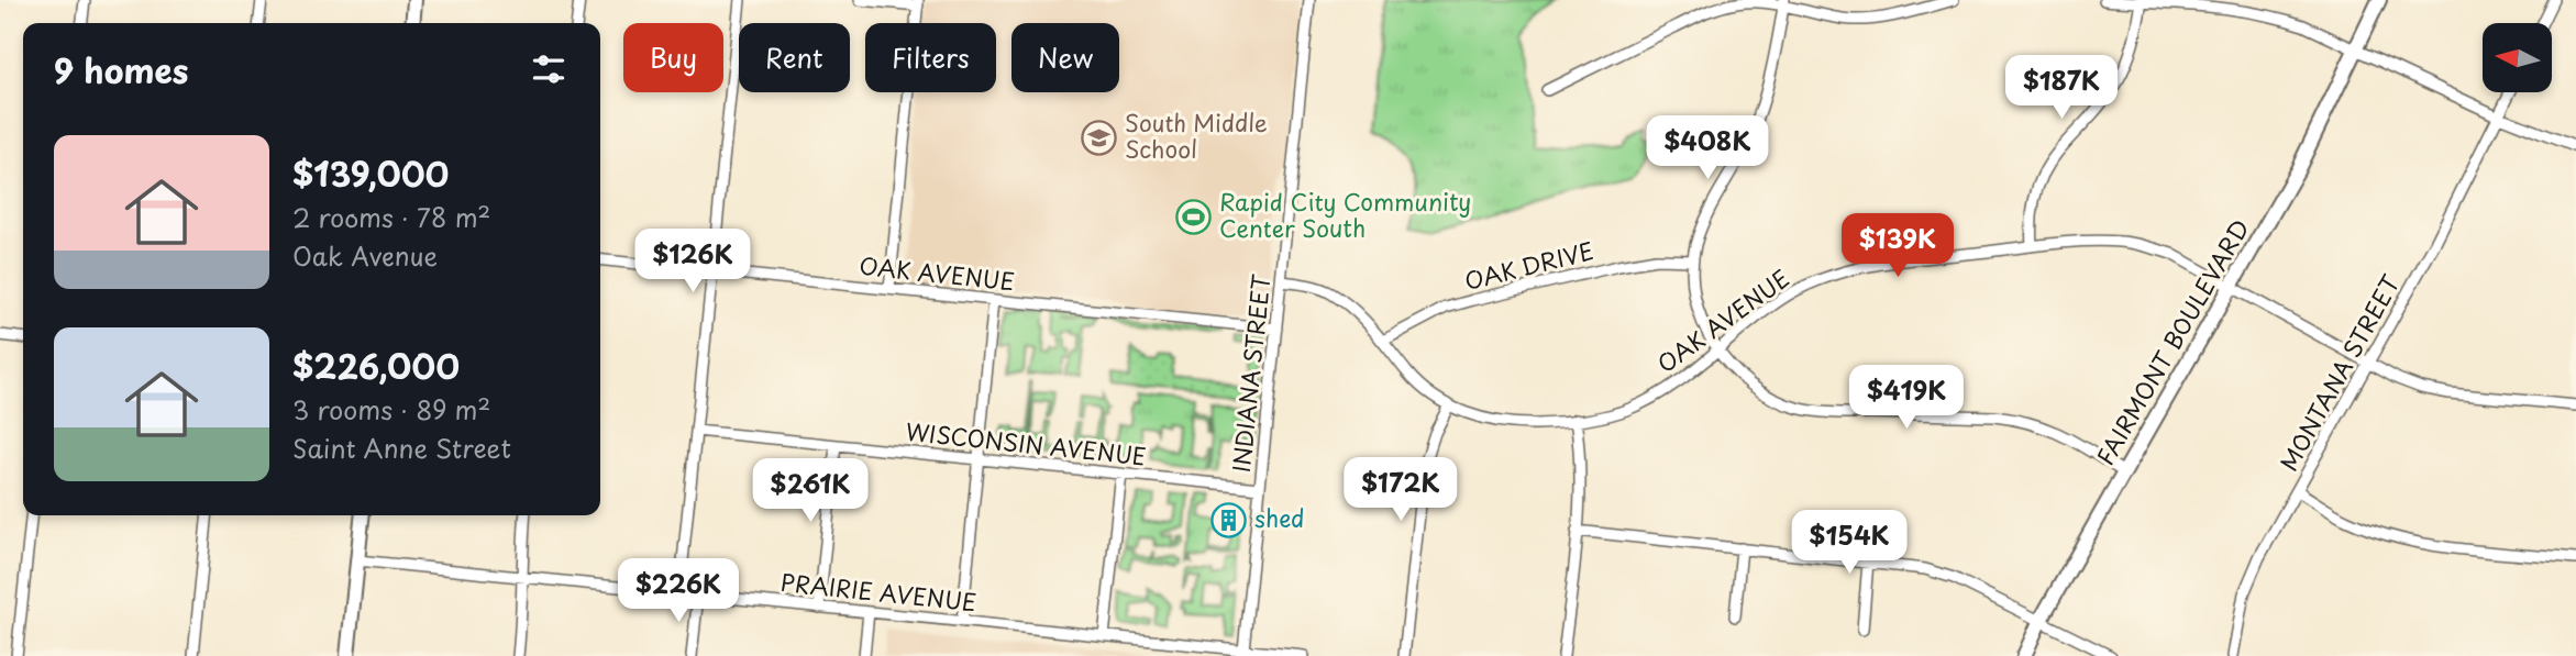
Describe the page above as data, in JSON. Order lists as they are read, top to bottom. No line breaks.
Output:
{"streets":{"street":["OAK DRIVE","OAK AVENUE","FAIRMONT BOULEVARD","INDIANA STREET","MONTANA STREET","WISCONSIN AVENUE","PRAIRIE AVENUE"]},"crossings":[["OAK DRIVE","OAK AVENUE"],["OAK AVENUE","FAIRMONT BOULEVARD"],["OAK AVENUE","INDIANA STREET"],["OAK AVENUE","MONTANA STREET"],["INDIANA STREET","WISCONSIN AVENUE"],["INDIANA STREET","PRAIRIE AVENUE"]],"places":{"school or university":["South Middle School"],"sports":["Rapid City Community Center South"],"building":["shed"]},"north":"left","page":{"chip":["Buy","Rent","Filters","New"],"heading":"9 homes","price":["$187K","$408K","$139K","$126K","$419K","$172K","$261K","$154K","$226K"],"list":[{"name":"$139,000","note":"2 rooms · 78 m² · Oak Avenue"},{"name":"$226,000","note":"3 rooms · 89 m² · Saint Anne Street"}]}}
